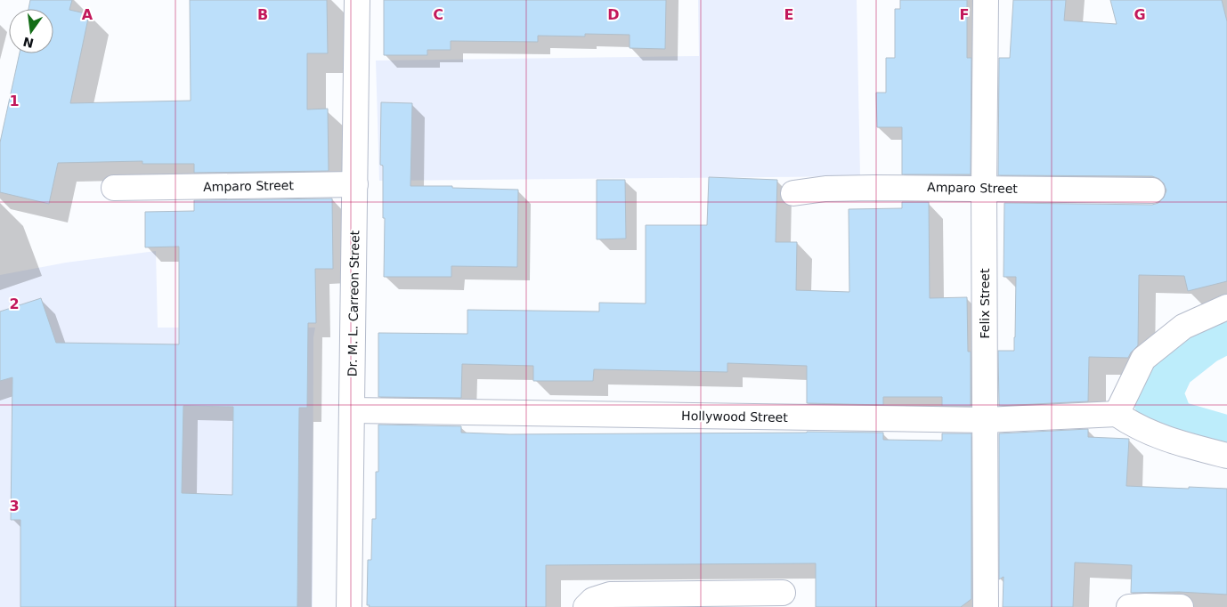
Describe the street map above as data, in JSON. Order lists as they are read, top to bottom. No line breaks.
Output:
{"streets":{"street":["Amparo Street","Dr. M. L. Carreon Street","Felix Street","Hollywood Street"]},"crossings":[["Amparo Street","Dr. M. L. Carreon Street"],["Amparo Street","Felix Street"],["Dr. M. L. Carreon Street","Hollywood Street"],["Felix Street","Hollywood Street"]],"north":"bottom","grid":{"columns":["A","B","C","D","E","F","G"],"rows":["1","2","3"]}}
